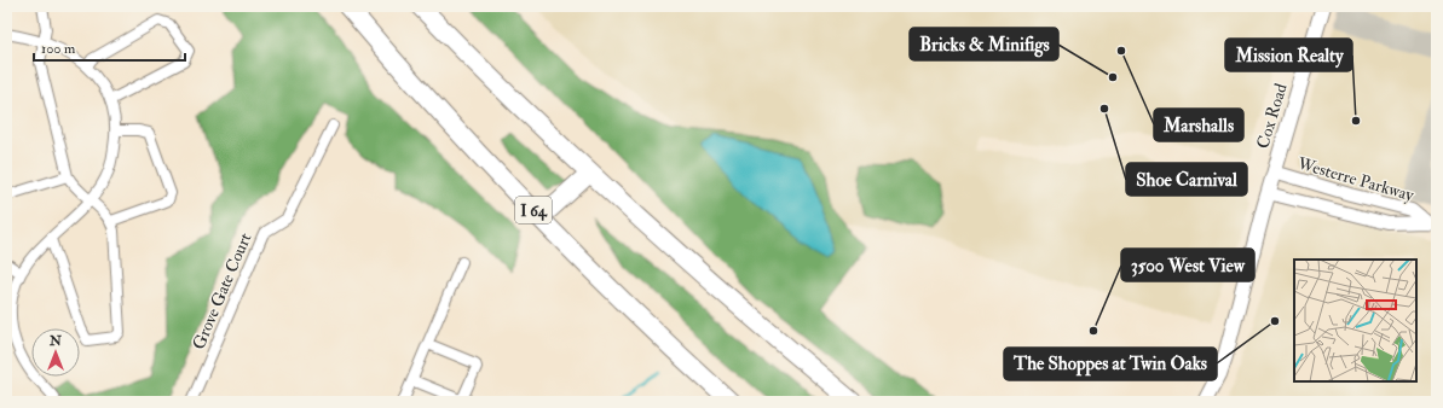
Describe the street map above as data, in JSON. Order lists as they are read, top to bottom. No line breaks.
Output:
{"streets":{"highway":["I 64"],"main road":["Cox Road"],"street":["Westerre Parkway","Grove Gate Court"]},"crossings":[["Cox Road","Westerre Parkway"]],"places":["Marshalls","Bricks & Minifigs","Shoe Carnival","Mission Realty","The Shoppes at Twin Oaks","3500 West View"],"scale_bar":"100 m","north":"top"}
